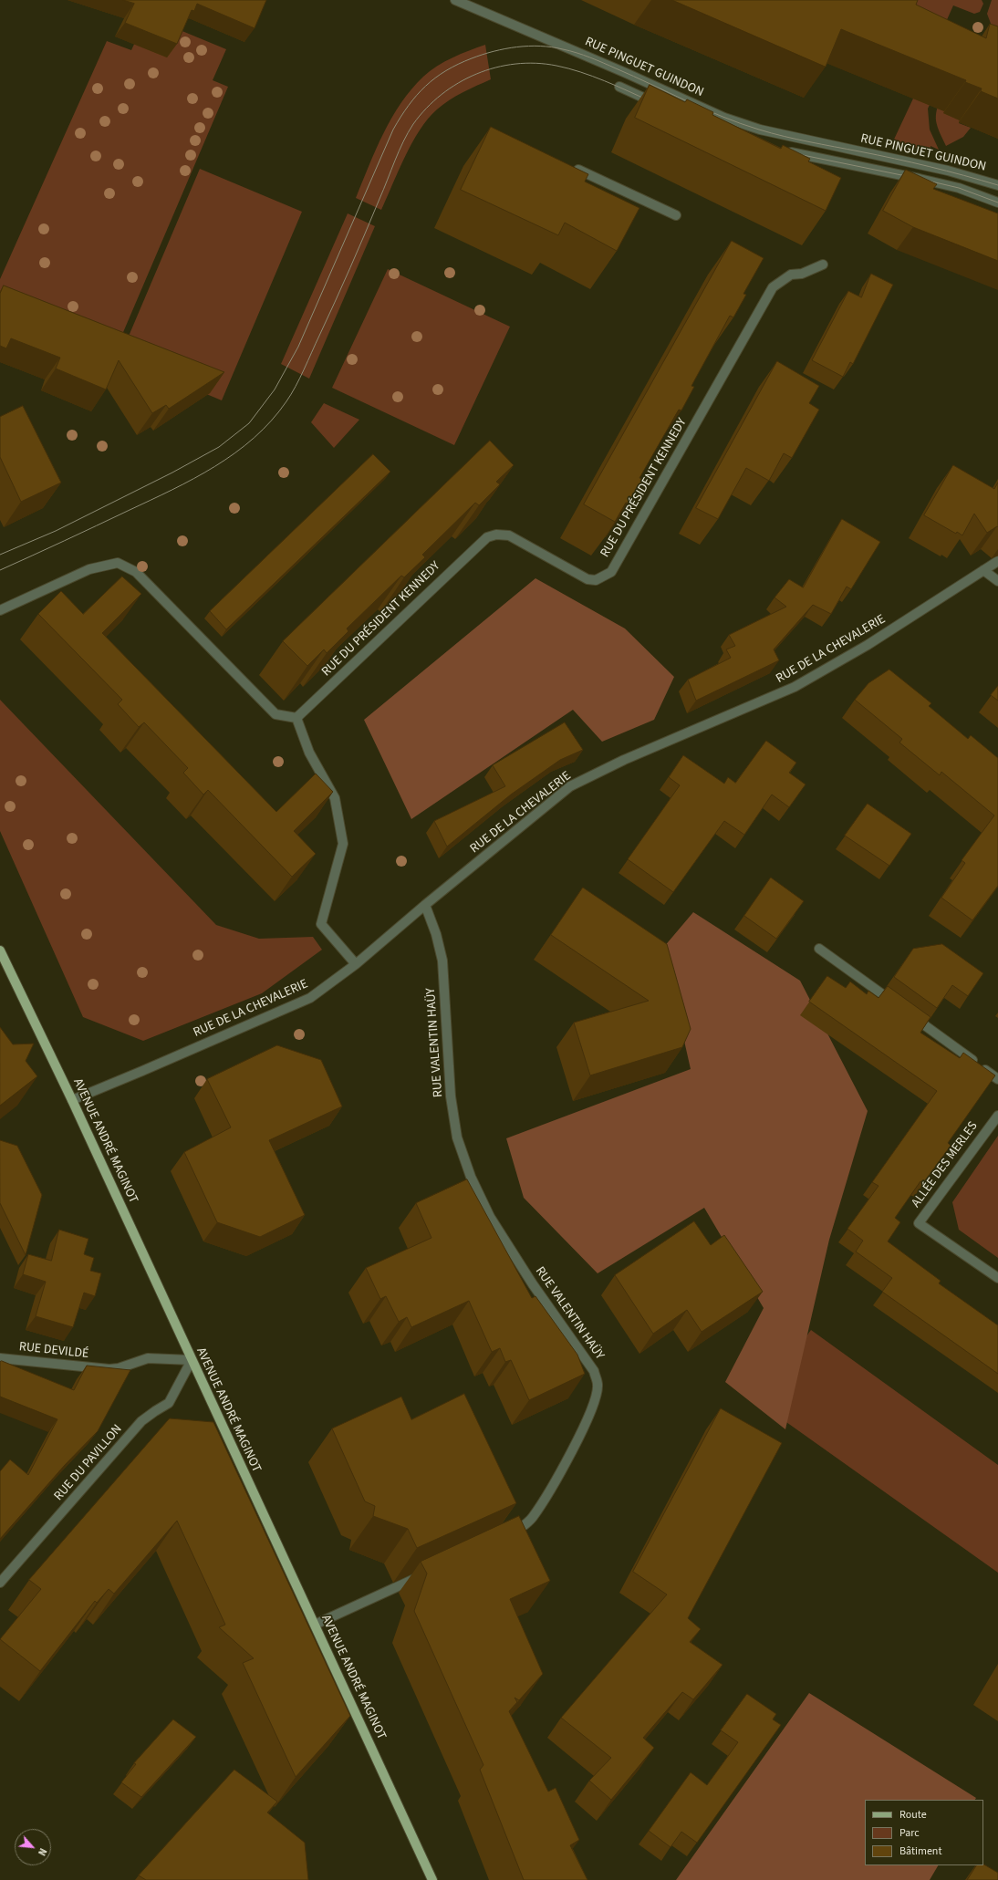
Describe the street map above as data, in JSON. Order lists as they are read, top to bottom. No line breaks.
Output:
{"streets":{"main road":["AVENUE ANDRÉ MAGINOT"],"street":["RUE PINGUET GUINDON","RUE DU PRÉSIDENT KENNEDY","RUE DE LA CHEVALERIE","RUE VALENTIN HAÜY","ALLÉE DES MERLES","RUE DEVILDÉ","RUE DU PAVILLON"]},"crossings":[["RUE DE LA CHEVALERIE","RUE VALENTIN HAÜY"],["RUE DE LA CHEVALERIE","AVENUE ANDRÉ MAGINOT"],["AVENUE ANDRÉ MAGINOT","RUE DEVILDÉ"],["AVENUE ANDRÉ MAGINOT","RUE DU PAVILLON"],["RUE DEVILDÉ","RUE DU PAVILLON"]],"legend":["Route","Parc","Bâtiment"],"north":"bottom right"}
